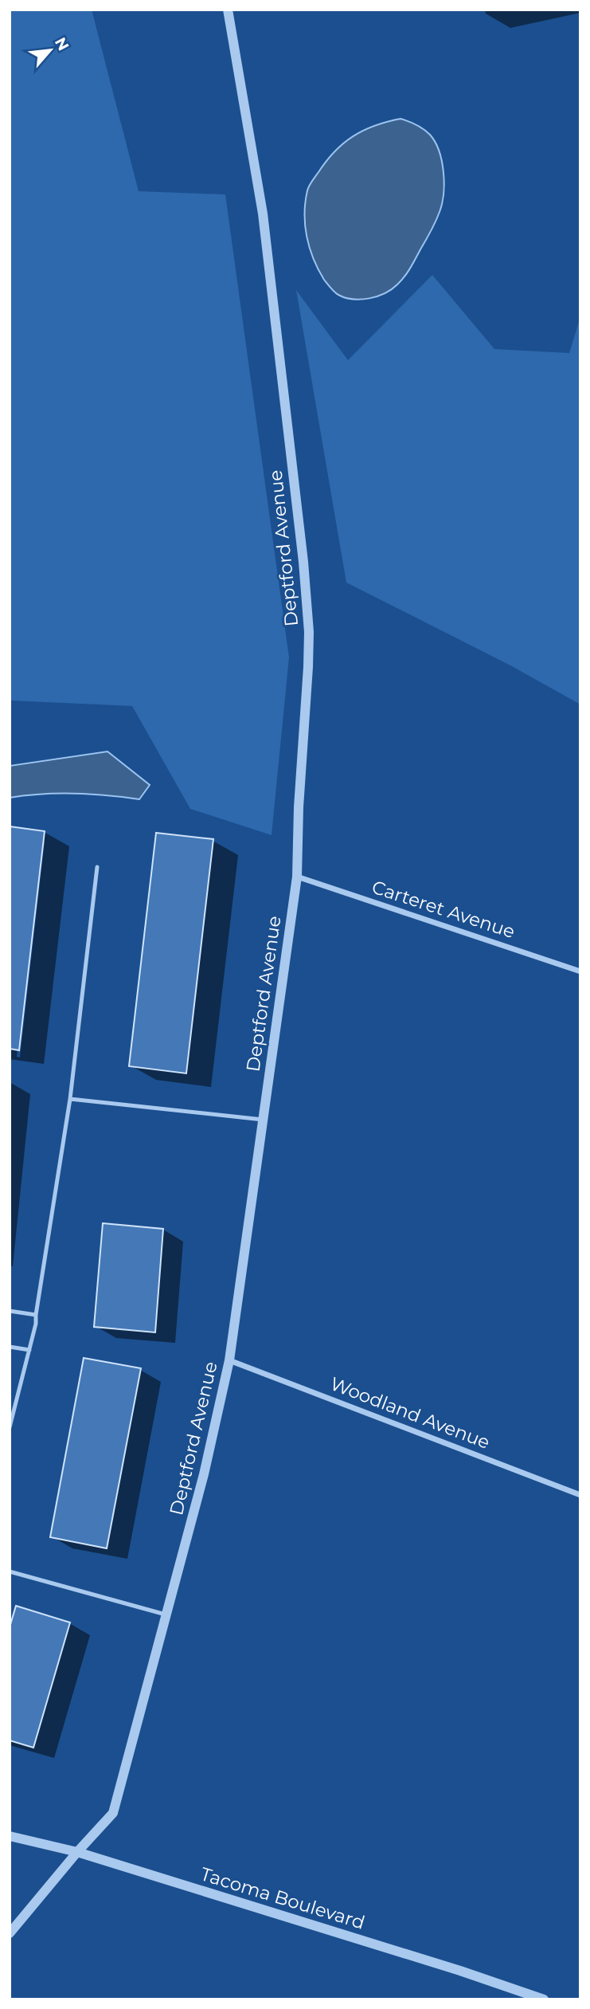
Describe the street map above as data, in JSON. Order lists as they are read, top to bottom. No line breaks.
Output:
{"streets":{"street":["Deptford Avenue","Carteret Avenue","Woodland Avenue","Tacoma Boulevard"]},"crossings":[["Deptford Avenue","Carteret Avenue"],["Deptford Avenue","Woodland Avenue"],["Deptford Avenue","Tacoma Boulevard"]],"north":"top right"}
